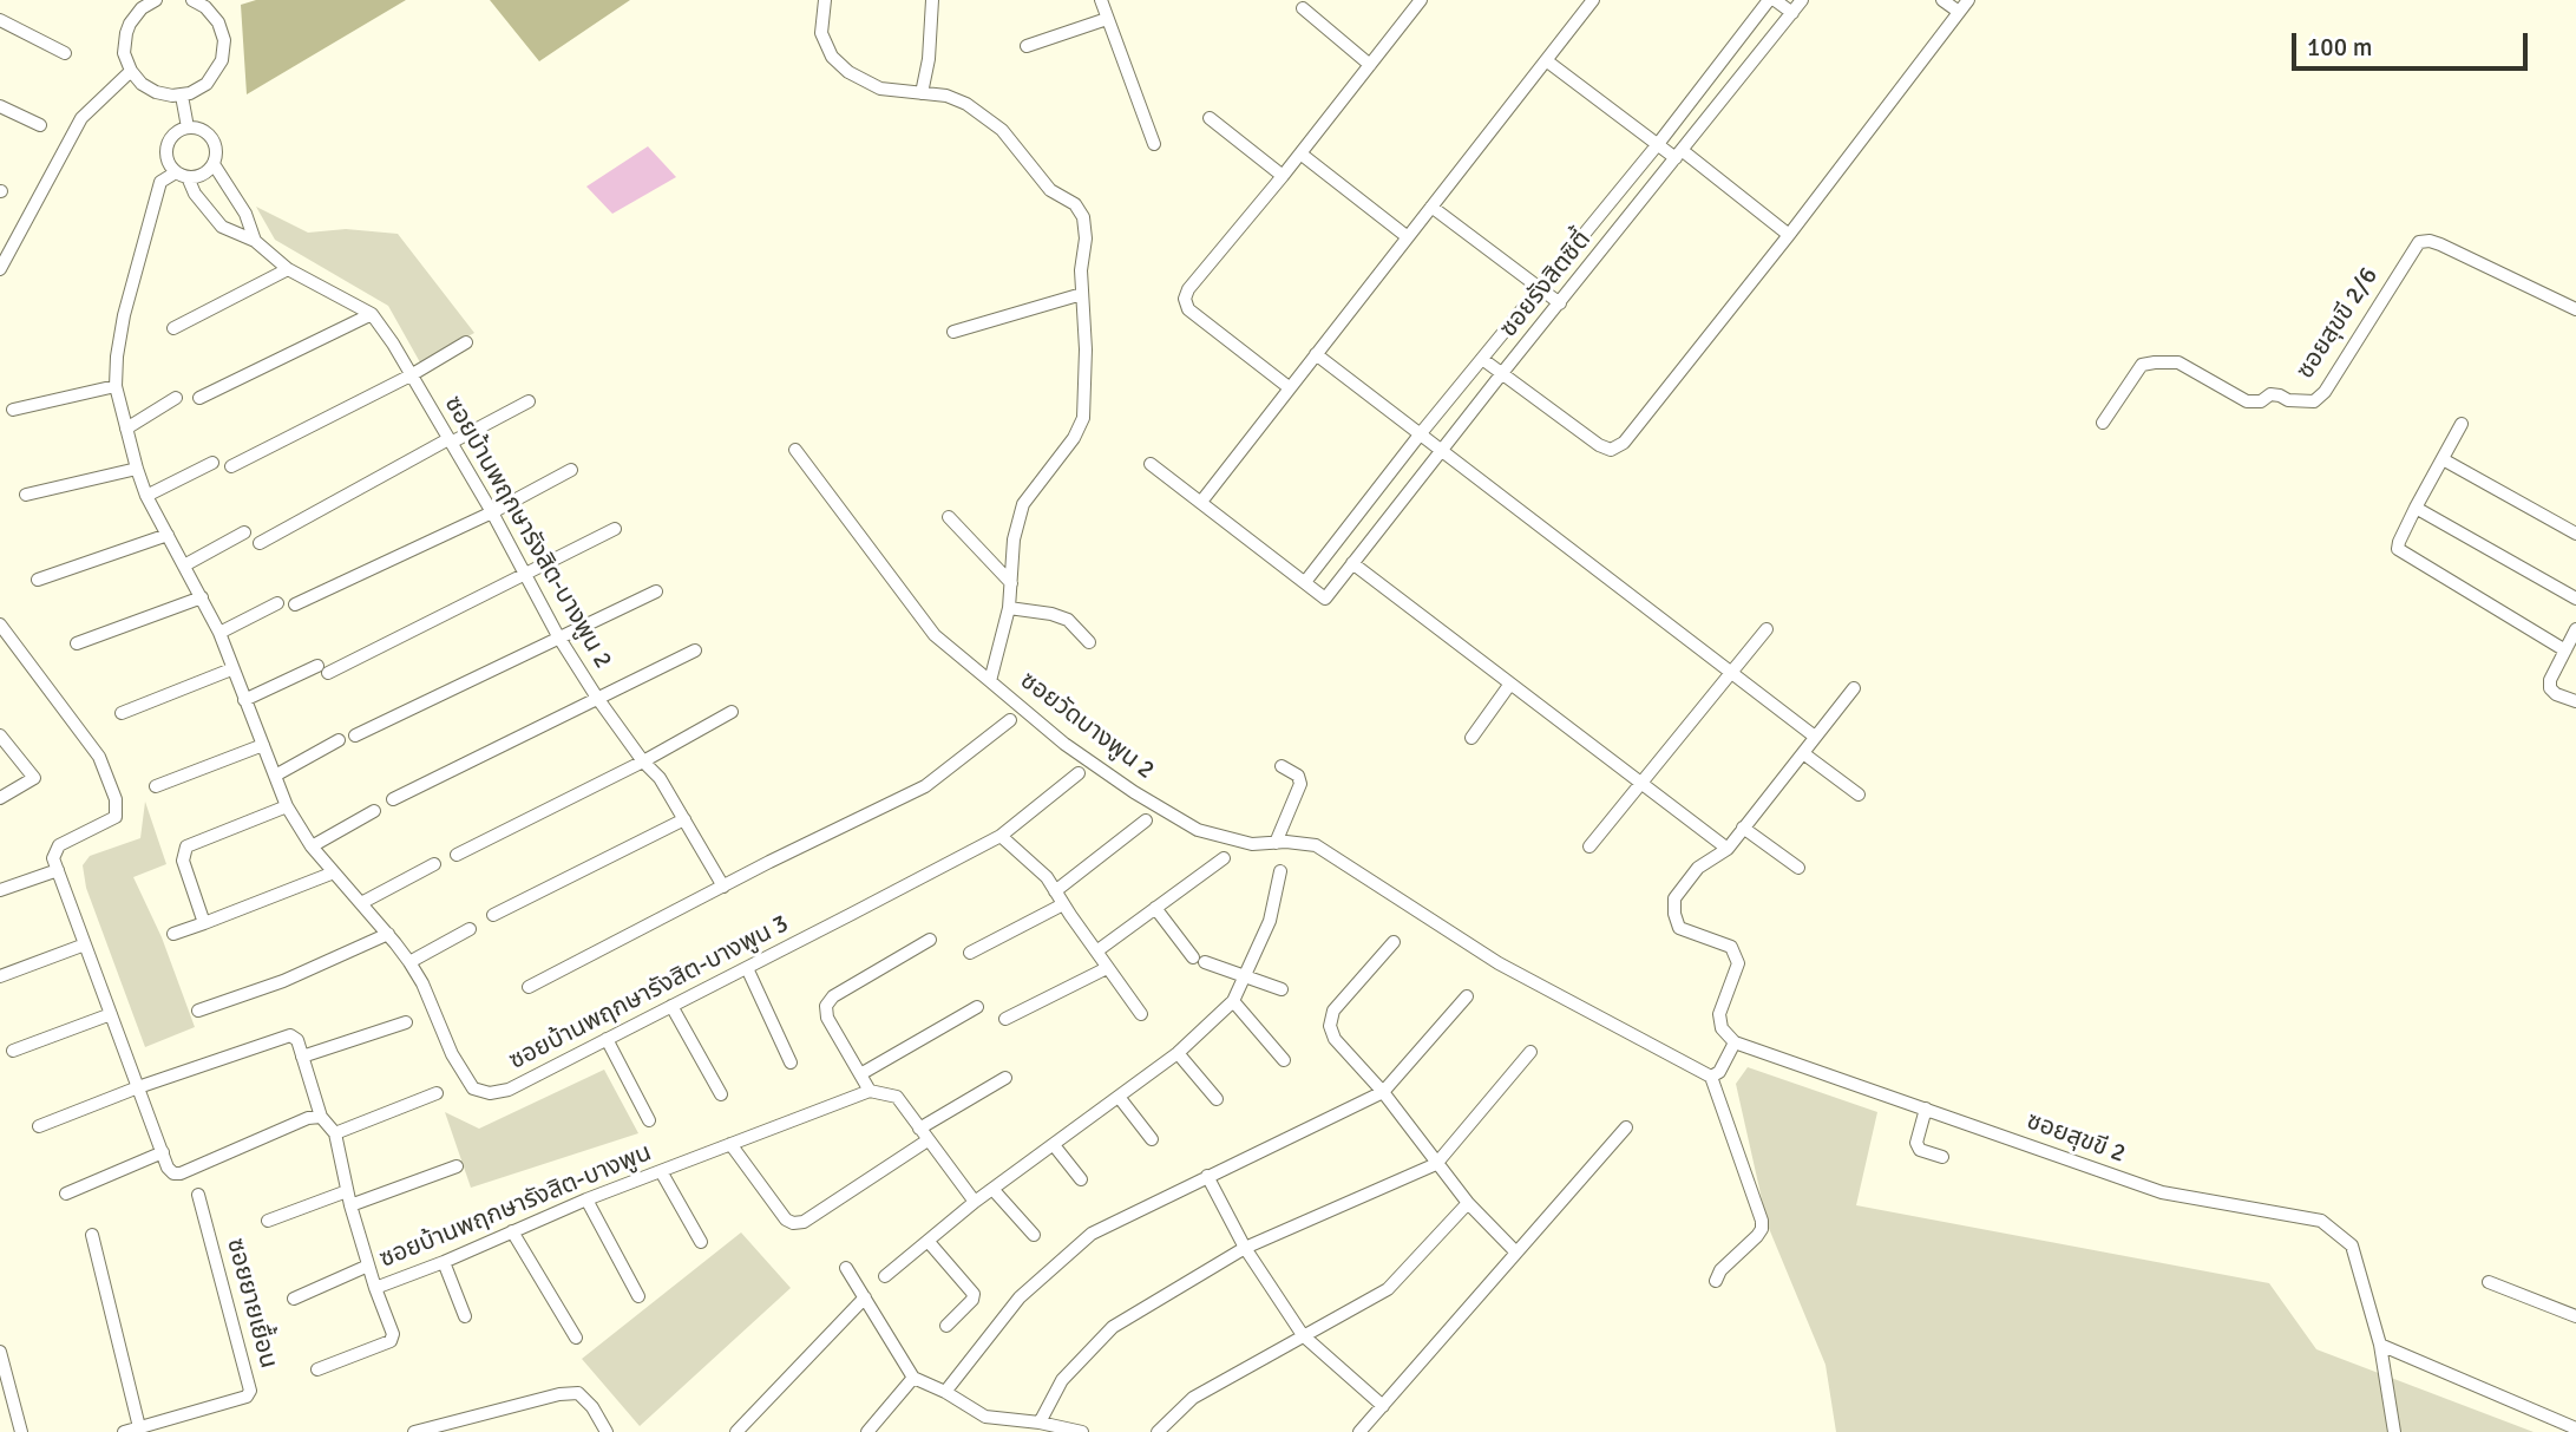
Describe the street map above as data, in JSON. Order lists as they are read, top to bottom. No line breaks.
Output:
{"streets":{"street":["ซอยรังสิตซิตี้","ซอยสุขขี 2/6","ซอยบ้านพฤกษารังสิต-บางพูน 2","ซอยวัดบางพูน 2","ซอยบ้านพฤกษารังสิต-บางพูน 3","ซอยสุขขี 2","ซอยบ้านพฤกษารังสิต-บางพูน","ซอยยายเยื้อน"]},"crossings":[["ซอยบ้านพฤกษารังสิต-บางพูน 2","ซอยบ้านพฤกษารังสิต-บางพูน 3"]],"scale_bar":"100 m"}
